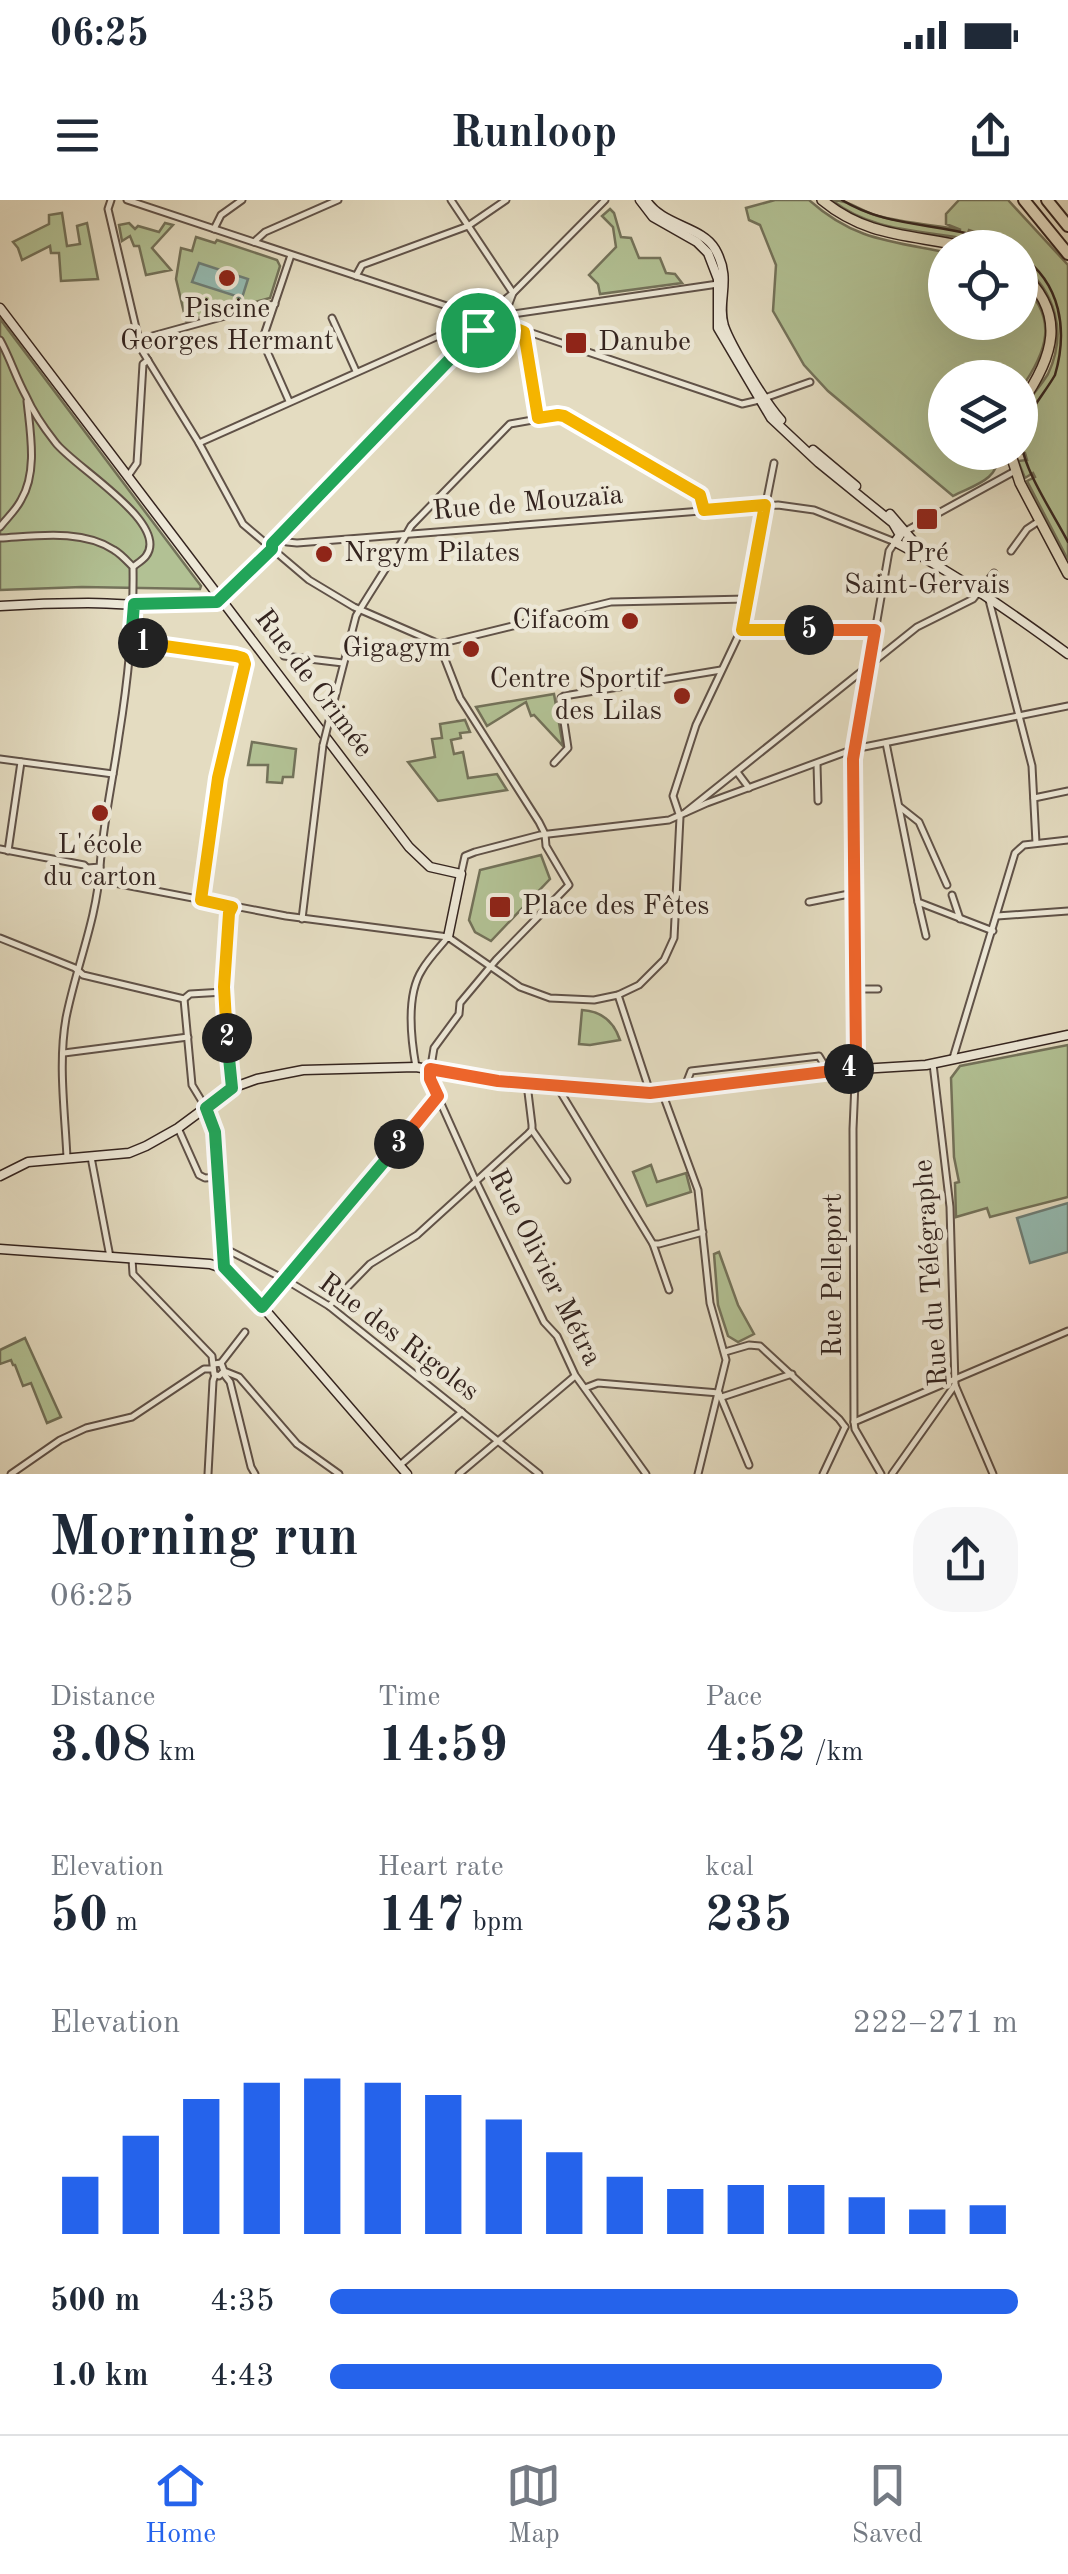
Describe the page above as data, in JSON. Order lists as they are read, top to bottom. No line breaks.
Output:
{"streets":{"street":["Rue de Mouzaïa","Rue de Crimée","Rue Olivier Métra","Rue du Télégraphe","Rue Pelleport","Rue des Rigoles"]},"crossings":[["Rue de Mouzaïa","Rue Pelleport"]],"places":{"other":["Piscine Georges Hermant","Nrgym Pilates","Cifacom","Gigagym","Centre Sportif des Lilas","L'école du carton"],"transit":["Danube","Pré Saint-Gervais","Place des Fêtes"]},"page":{"status":"06:25","header":"Runloop","pins":["5","1","2","4","3"],"heading":["Morning run","06:25"],"stats":[["Distance","3.08 km"],["Time","14:59"],["Pace","4:52 /km"],["Elevation","50 m"],["Heart rate","147 bpm"],["kcal","235"]],"chart":["Elevation","222–271 m"],"list":[{"name":"500 m","note":"4:35"},{"name":"1.0 km","note":"4:43"}],"tabs":["Home","Map","Saved"]}}
